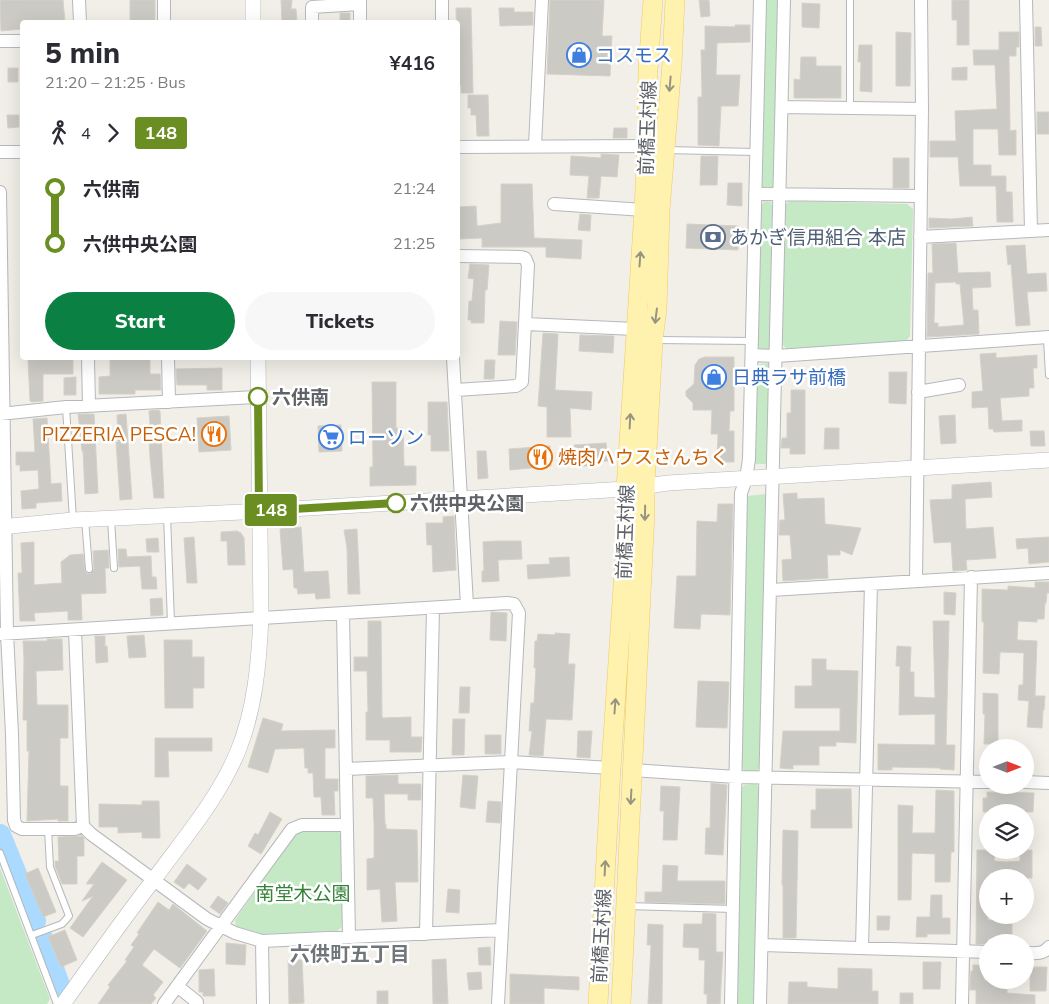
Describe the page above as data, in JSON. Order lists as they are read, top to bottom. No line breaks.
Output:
{"streets":{"main road":["前橋玉村線"]},"districts":["六供町五丁目"],"parks":["南堂木公園"],"places":{"shop":["コスモス","日典ラサ前橋"],"bank":["あかぎ信用組合 本店"],"other":["六供南","六供中央公園"],"restaurant":["PIZZERIA PESCA!","焼肉ハウスさんちく"],"supermarket":["ローソン"]},"lines":["bus line 148"],"north":"right","page":{"on_map":"148","heading":["5 min","21:20 – 21:25 · Bus","¥416"],"legs":["4","148"],"list":[{"name":"六供南","value":"21:24"},{"name":"六供中央公園","value":"21:25"}],"buttons":["Start","Tickets"],"map_buttons":["+","−"]}}
